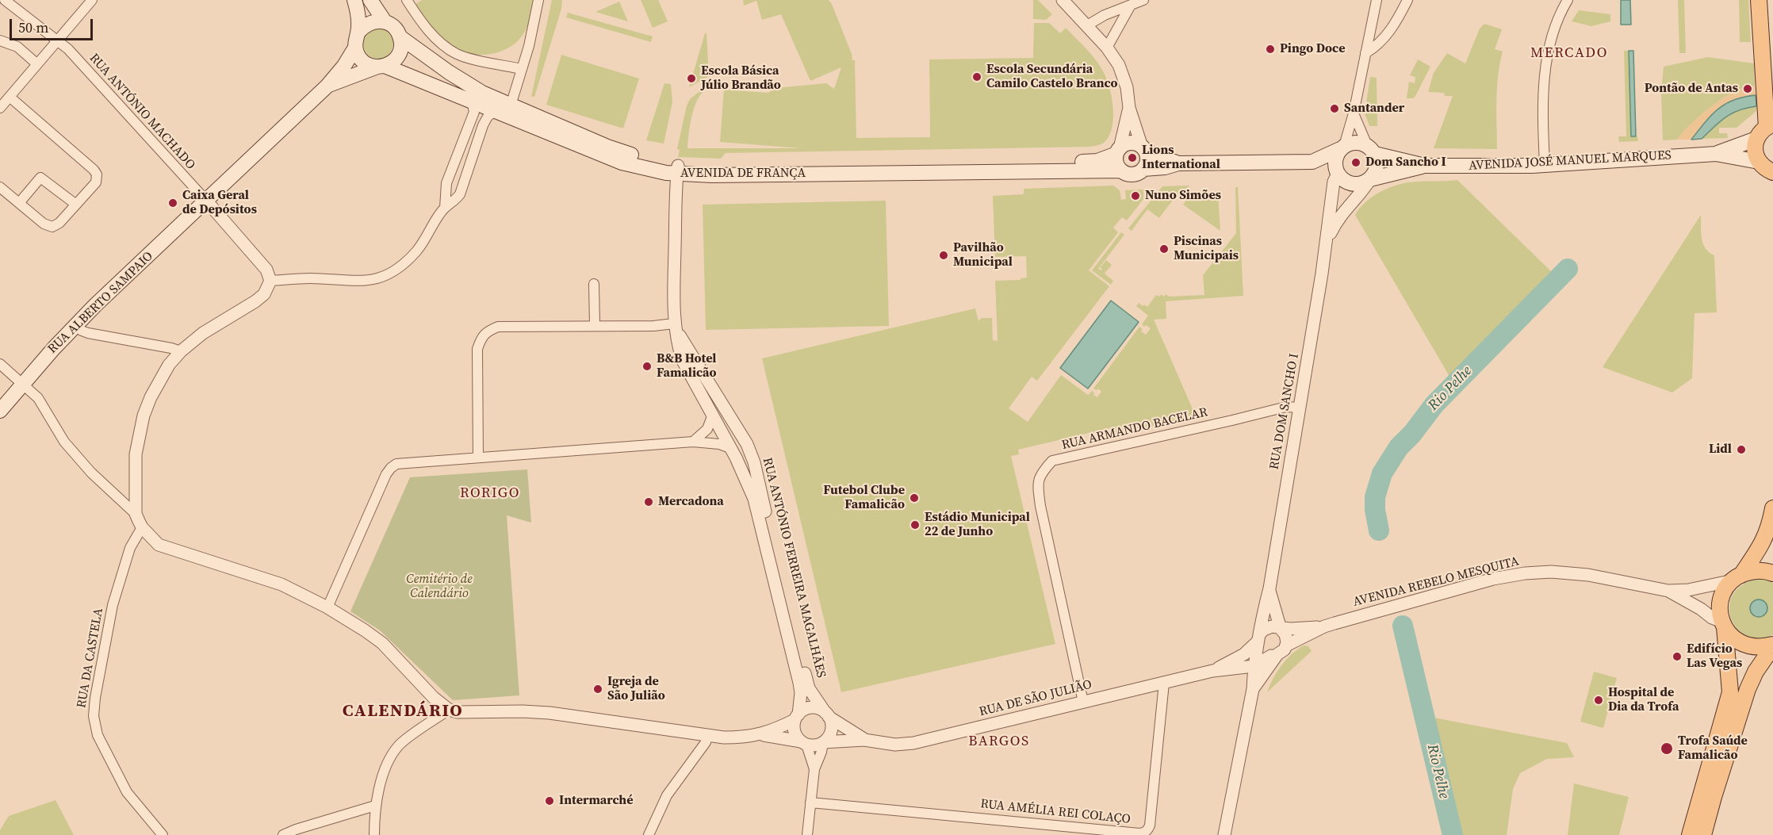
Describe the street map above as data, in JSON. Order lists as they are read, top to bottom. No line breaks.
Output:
{"streets":{"main road":["AVENIDA JOSÉ MANUEL MARQUES","AVENIDA DE FRANÇA","RUA ALBERTO SAMPAIO"],"street":["RUA ANTÓNIO MACHADO","RUA DOM SANCHO I","RUA ARMANDO BACELAR","RUA ANTÓNIO FERREIRA MAGALHÃES","AVENIDA REBELO MESQUITA","RUA DA CASTELA","RUA DE SÃO JULIÃO","RUA AMÉLIA REI COLAÇO"]},"crossings":[["RUA ANTÓNIO MACHADO","RUA ALBERTO SAMPAIO"],["AVENIDA JOSÉ MANUEL MARQUES","RUA DOM SANCHO I"],["AVENIDA DE FRANÇA","RUA ALBERTO SAMPAIO"],["AVENIDA DE FRANÇA","RUA ANTÓNIO FERREIRA MAGALHÃES"],["RUA DOM SANCHO I","RUA ARMANDO BACELAR"],["RUA DOM SANCHO I","AVENIDA REBELO MESQUITA"],["RUA DOM SANCHO I","RUA DE SÃO JULIÃO"],["RUA ARMANDO BACELAR","RUA DE SÃO JULIÃO"],["RUA ANTÓNIO FERREIRA MAGALHÃES","RUA DE SÃO JULIÃO"],["AVENIDA REBELO MESQUITA","RUA DE SÃO JULIÃO"],["RUA DE SÃO JULIÃO","RUA AMÉLIA REI COLAÇO"]],"districts":["MERCADO","RORIGO","CALENDÁRIO","BARGOS"],"water":["Rio Pelhe"],"parks":["Cemitério de Calendário"],"places":["Pingo Doce","Escola Secundária Camilo Castelo Branco","Escola Básica Júlio Brandão","Pontão de Antas","Santander","Lions International","Dom Sancho I","Nuno Simões","Caixa Geral de Depósitos","Piscinas Municipais","Pavilhão Municipal","B&B Hotel Famalicão","Lidl","Futebol Clube Famalicão","Mercadona","Estádio Municipal 22 de Junho","Edifício Las Vegas","Igreja de São Julião","Hospital de Dia da Trofa","Trofa Saúde Famalicão","Intermarché"],"scale_bar":"50 m"}
